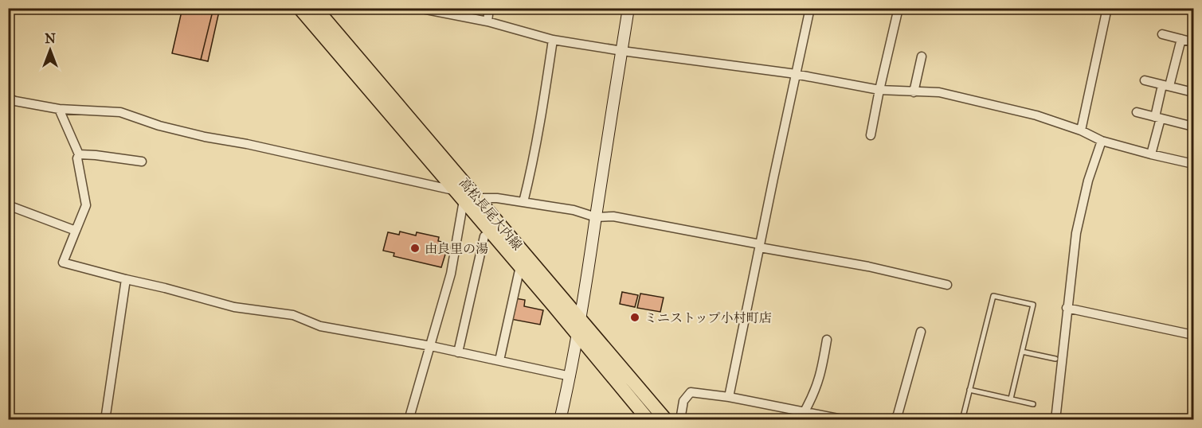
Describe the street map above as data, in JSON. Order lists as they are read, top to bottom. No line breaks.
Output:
{"streets":{"main road":["高松長尾大内線"]},"places":["由良里の湯","ミニストップ小村町店"],"north":"top"}
